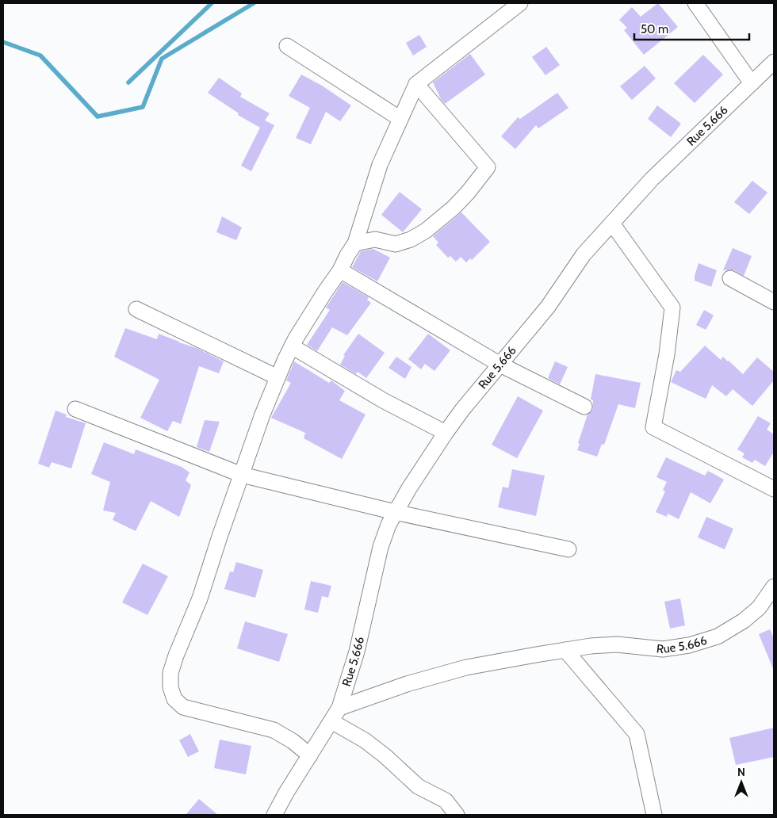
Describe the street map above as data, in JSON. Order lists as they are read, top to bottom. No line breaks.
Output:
{"streets":{"street":["Rue 5.666"]},"scale_bar":"50 m","north":"top"}
